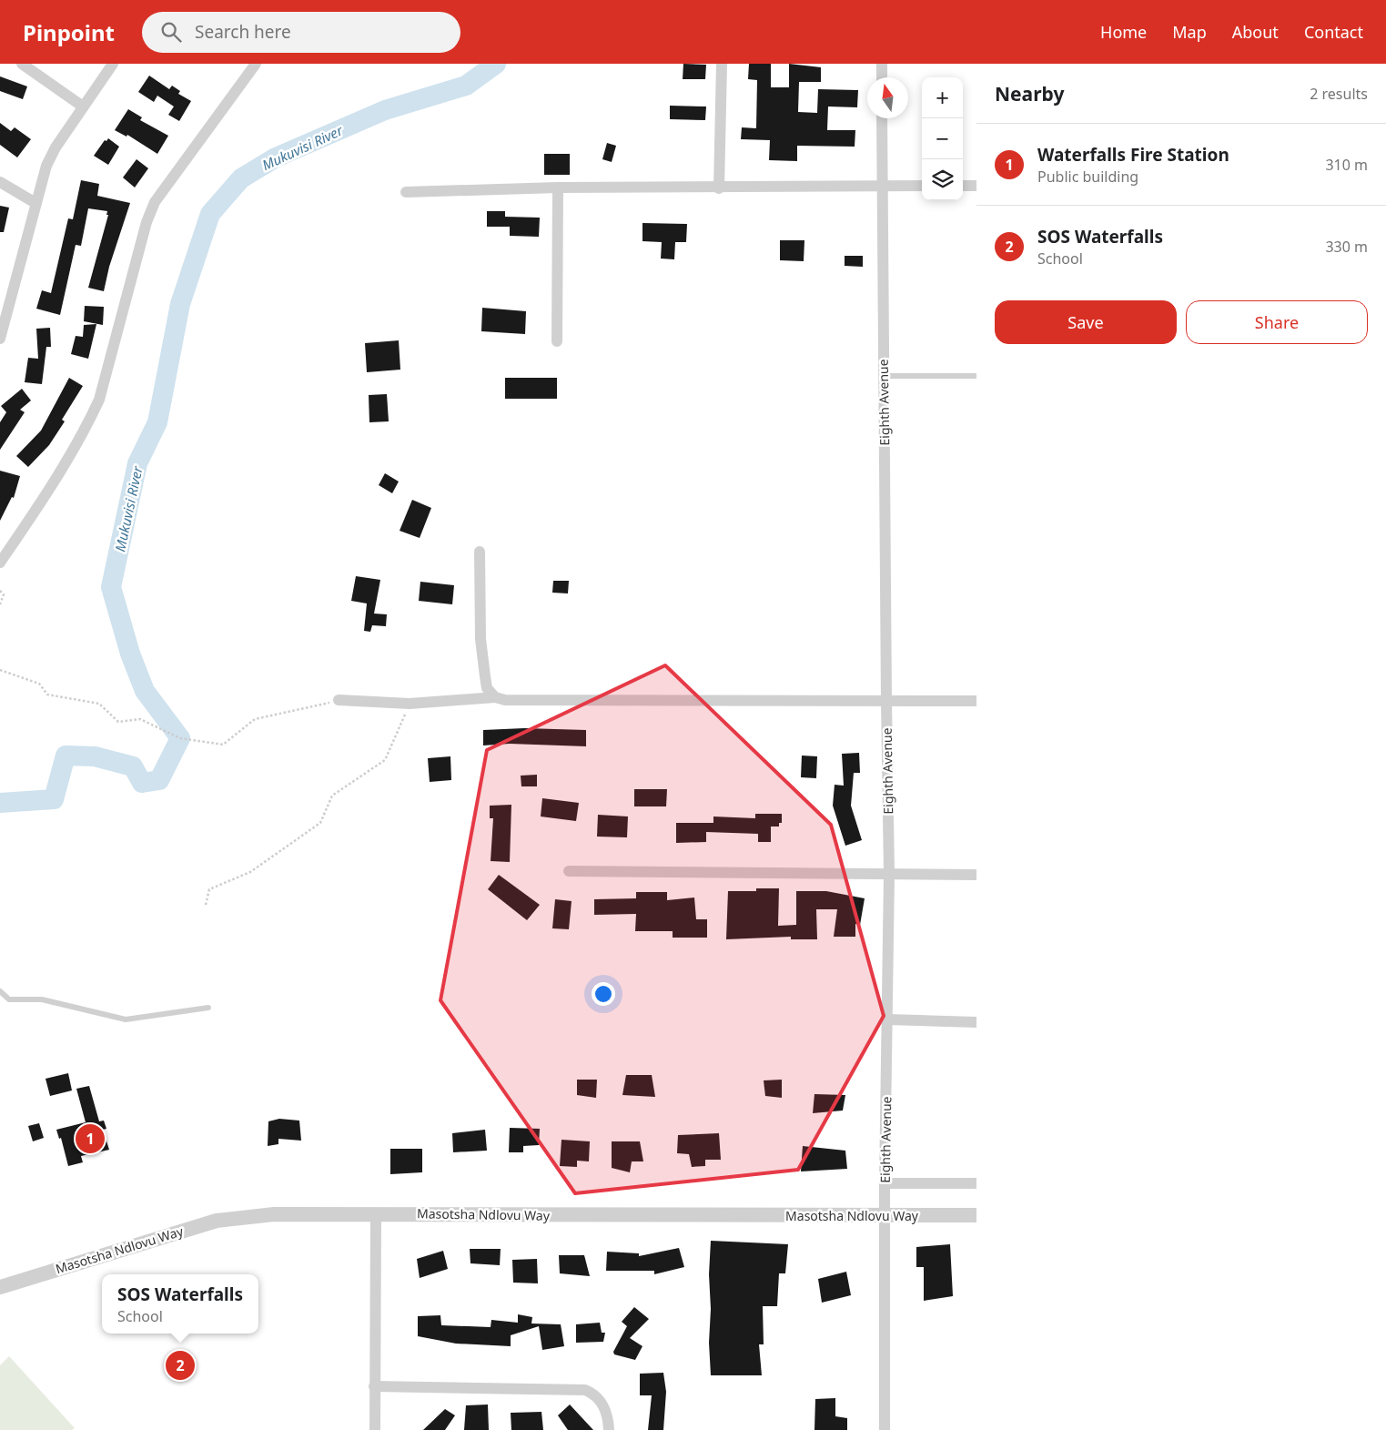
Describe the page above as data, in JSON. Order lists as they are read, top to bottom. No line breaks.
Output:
{"streets":{"street":["Eighth Avenue","Masotsha Ndlovu Way"]},"crossings":[["Eighth Avenue","Masotsha Ndlovu Way"]],"water":["Mukuvisi River"],"north":"top","page":{"header":"Pinpoint","search":"Search here","nav":["Home","Map","About","Contact"],"heading":["Nearby","2 results"],"map_buttons":["+","−"],"list":[{"mark":"1","name":"Waterfalls Fire Station","note":"Public building","value":"310 m"},{"mark":"2","name":"SOS Waterfalls","note":"School","value":"330 m"}],"buttons":["Save","Share"],"pins":["1","2"],"popup":["SOS Waterfalls","School"]}}
